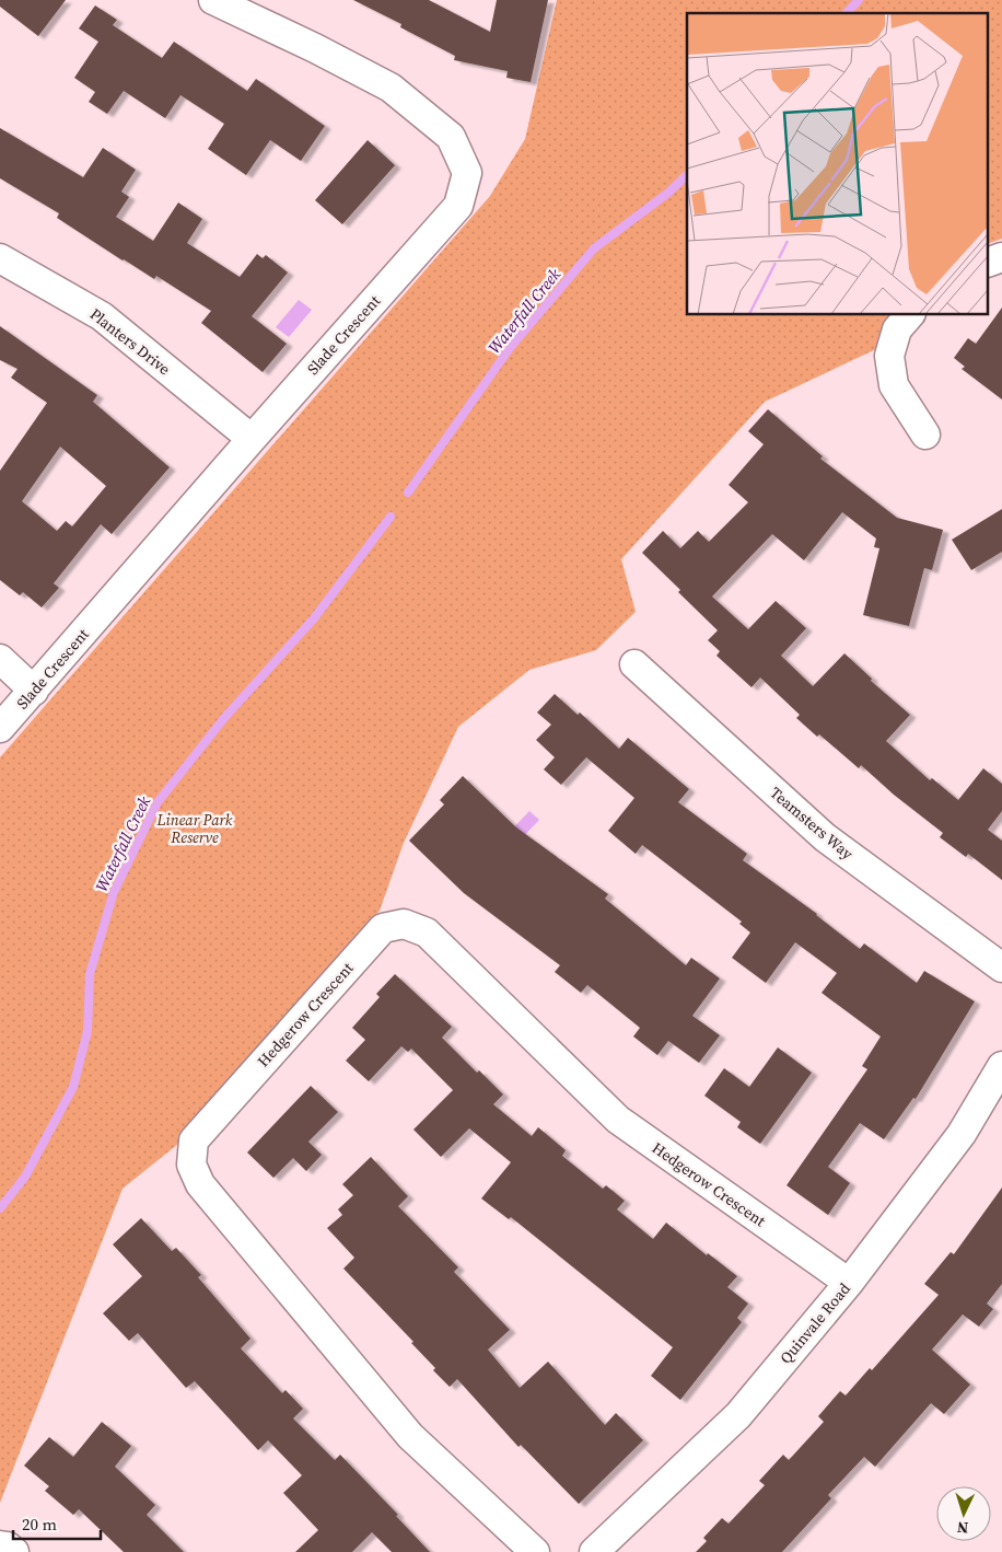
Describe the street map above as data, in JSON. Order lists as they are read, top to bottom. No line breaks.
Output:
{"streets":{"street":["Slade Crescent","Planters Drive","Teamsters Way","Hedgerow Crescent","Quinvale Road"]},"crossings":[["Slade Crescent","Planters Drive"],["Hedgerow Crescent","Quinvale Road"]],"water":["Waterfall Creek"],"parks":["Linear Park Reserve"],"scale_bar":"20 m","north":"bottom"}
